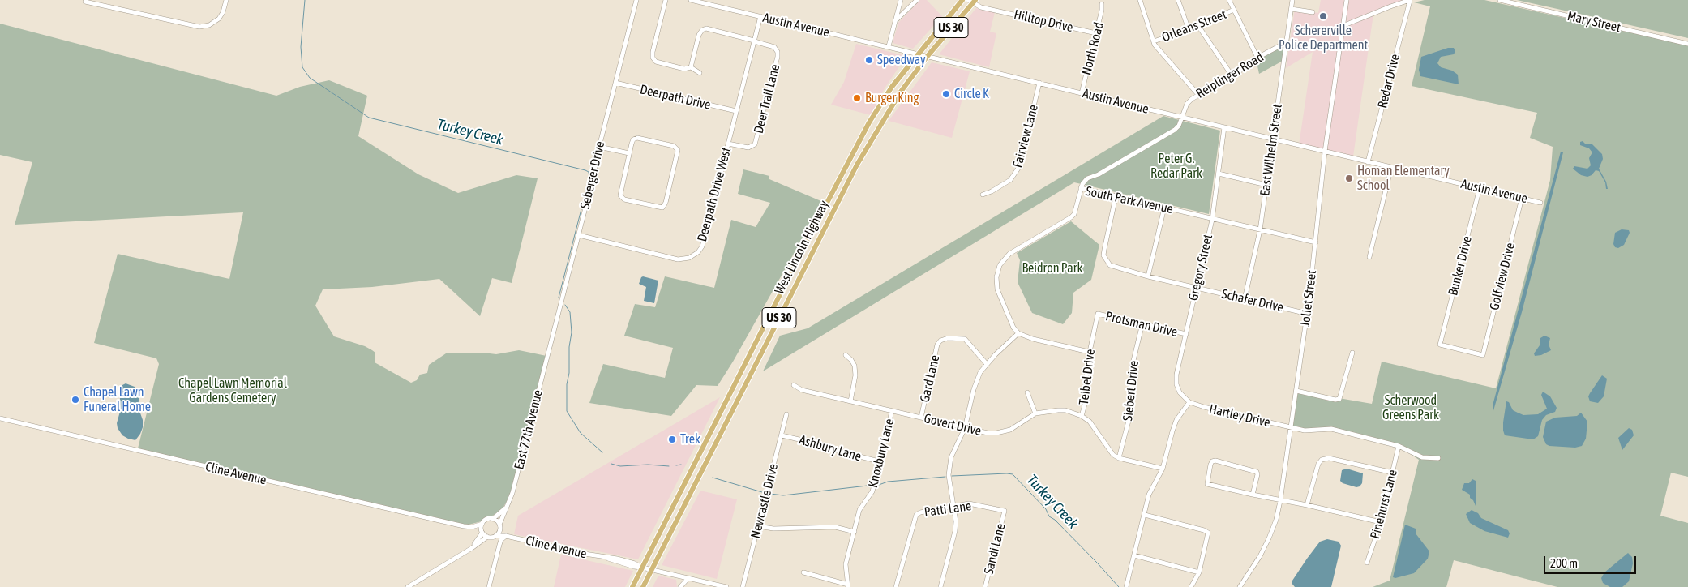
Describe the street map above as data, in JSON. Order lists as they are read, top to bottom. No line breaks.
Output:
{"streets":{"main road":["US 30","West Lincoln Highway"],"street":["Hilltop Drive","Mary Street","Austin Avenue","Orleans Street","North Road","Reiplinger Road","Redar Drive","Deerpath Drive","Deer Trail Lane","Fairview Lane","East Wilhelm Street","Seberger Drive","Deerpath Drive West","South Park Avenue","Bunker Drive","Gregory Street","Golfview Drive","Joliet Street","Schafer Drive","Protsman Drive","Teibel Drive","Gard Lane","Siebert Drive","Hartley Drive","Govert Drive","East 77th Avenue","Ashbury Lane","Knoxbury Lane","Cline Avenue","Newcastle Drive","Pinehurst Lane","Patti Lane","Sandi Lane"]},"crossings":[["Hilltop Drive","North Road"],["Hilltop Drive","West Lincoln Highway"],["Austin Avenue","North Road"],["Austin Avenue","Reiplinger Road"],["Austin Avenue","Redar Drive"],["Austin Avenue","Fairview Lane"],["Austin Avenue","East Wilhelm Street"],["Austin Avenue","Deerpath Drive West"],["Austin Avenue","West Lincoln Highway"],["Austin Avenue","Bunker Drive"],["Austin Avenue","Gregory Street"],["Austin Avenue","Golfview Drive"],["Austin Avenue","Joliet Street"],["Reiplinger Road","East Wilhelm Street"],["Reiplinger Road","South Park Avenue"],["Deerpath Drive","Seberger Drive"],["Deerpath Drive","Deerpath Drive West"],["Deer Trail Lane","Deerpath Drive West"],["East Wilhelm Street","South Park Avenue"],["East Wilhelm Street","Schafer Drive"],["Seberger Drive","Deerpath Drive West"],["Seberger Drive","East 77th Avenue"],["South Park Avenue","Gregory Street"],["South Park Avenue","Joliet Street"],["South Park Avenue","Schafer Drive"],["West Lincoln Highway","Cline Avenue"],["Bunker Drive","Golfview Drive"],["Gregory Street","Schafer Drive"],["Gregory Street","Protsman Drive"],["Gregory Street","Hartley Drive"],["Joliet Street","Schafer Drive"],["Joliet Street","Hartley Drive"],["Protsman Drive","Teibel Drive"],["Protsman Drive","Siebert Drive"],["Teibel Drive","Govert Drive"],["Gard Lane","Govert Drive"],["Siebert Drive","Govert Drive"],["Hartley Drive","Pinehurst Lane"],["Govert Drive","Knoxbury Lane"],["East 77th Avenue","Cline Avenue"],["Ashbury Lane","Knoxbury Lane"],["Ashbury Lane","Newcastle Drive"],["Patti Lane","Sandi Lane"]],"water":["Turkey Creek"],"parks":["Peter G. Redar Park","Beidron Park","Chapel Lawn Memorial Gardens Cemetery","Scherwood Greens Park"],"places":["Schererville Police Department","Speedway","Circle K","Burger King","Homan Elementary School","Chapel Lawn Funeral Home","Trek"],"scale_bar":"200 m"}
